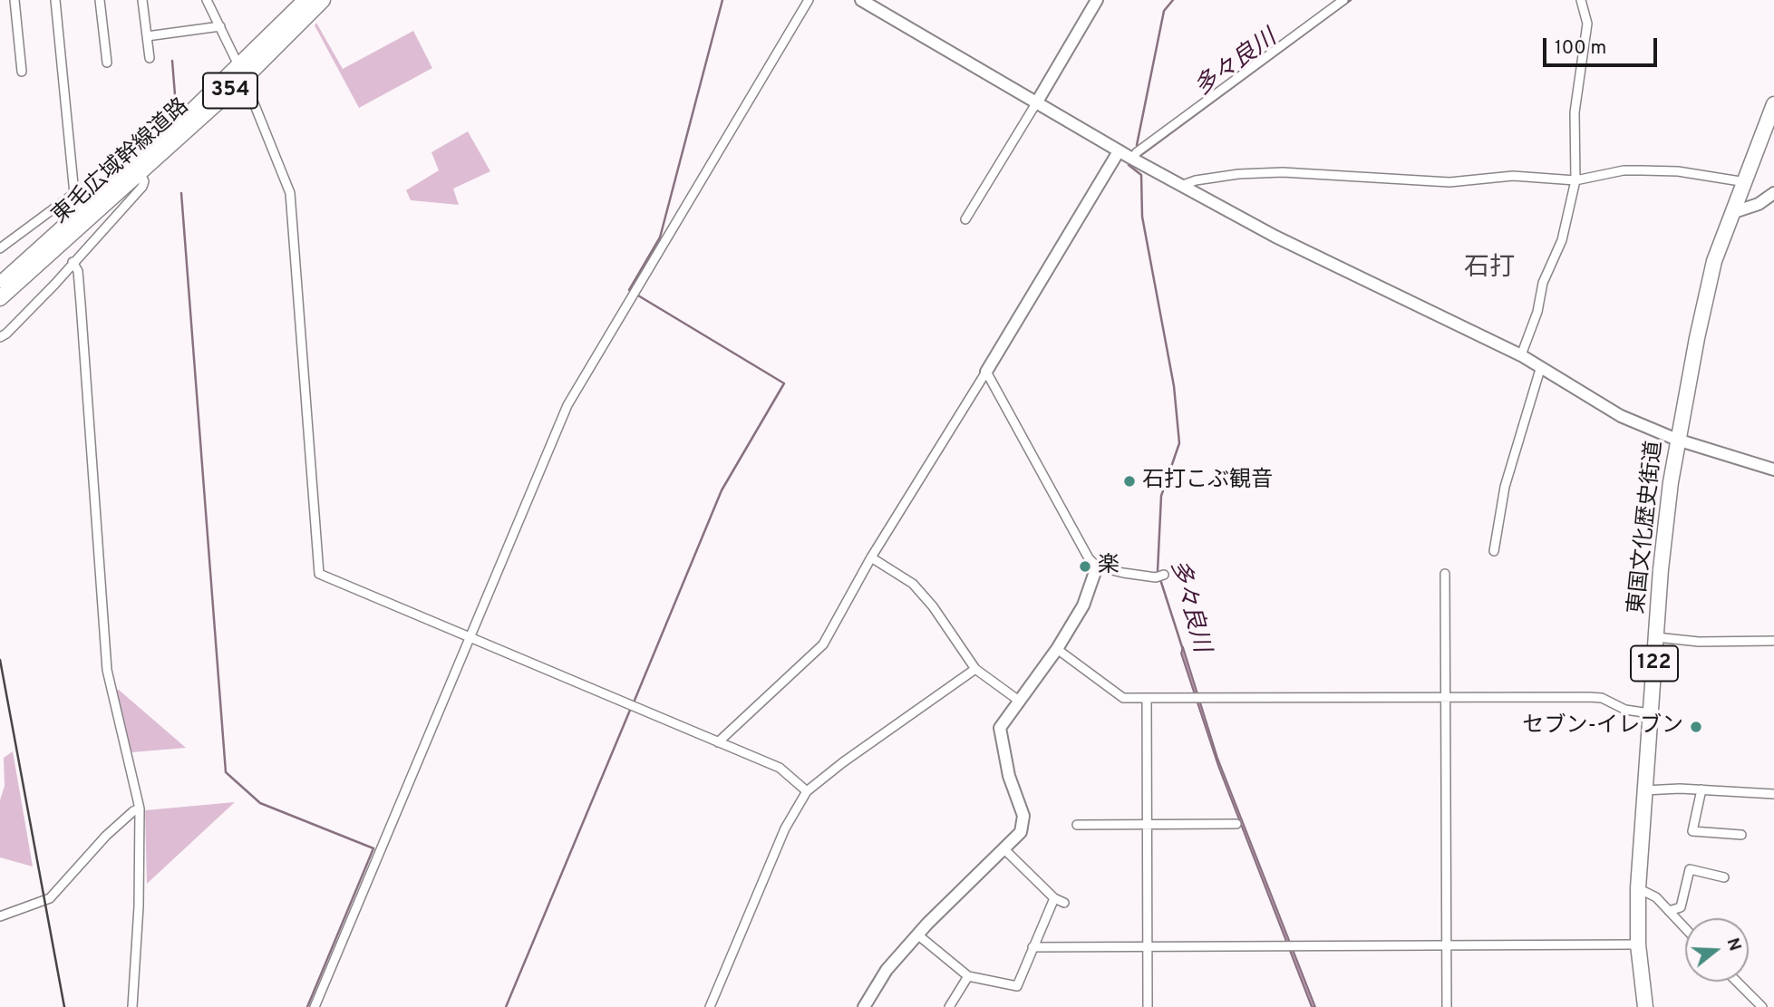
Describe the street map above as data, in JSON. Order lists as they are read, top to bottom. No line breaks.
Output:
{"streets":{"highway":["354","東毛広域幹線道路","東国文化歴史街道","122"]},"districts":["石打"],"water":["多々良川"],"places":["石打こぶ観音","楽","セブン-イレブン"],"scale_bar":"100 m","north":"right"}
